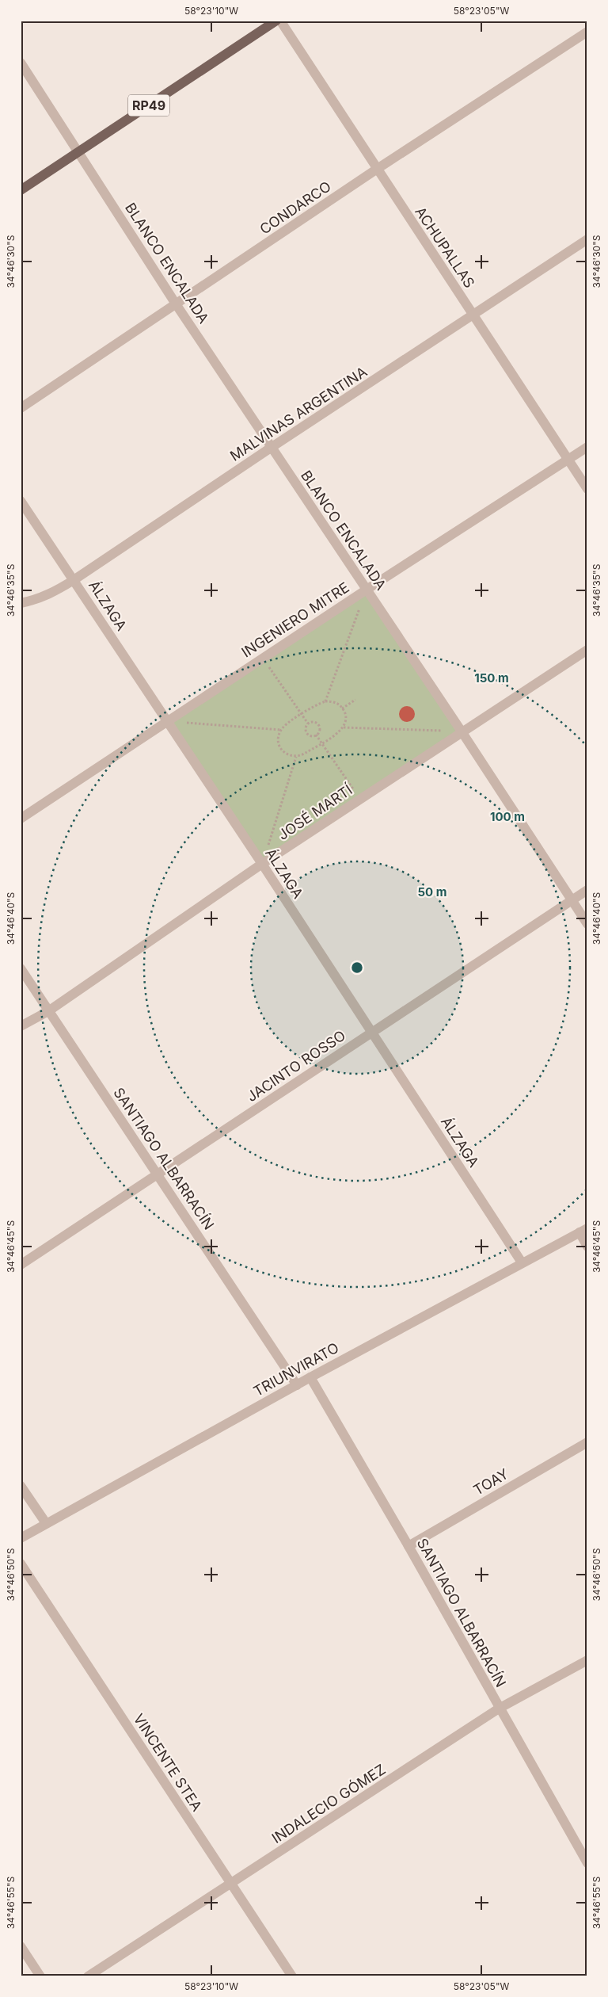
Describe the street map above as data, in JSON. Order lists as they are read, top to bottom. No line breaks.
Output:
{"streets":{"main road":["RP49"],"street":["CONDARCO","ACHUPALLAS","BLANCO ENCALADA","MALVINAS ARGENTINA","ÁLZAGA","INGENIERO MITRE","JOSÉ MARTÍ","JACINTO ROSSO","SANTIAGO ALBARRACÍN","TRIUNVIRATO","TOAY","VINCENTE STEA","INDALECIO GÓMEZ"]},"crossings":[["RP49","BLANCO ENCALADA"],["CONDARCO","ACHUPALLAS"],["CONDARCO","BLANCO ENCALADA"],["ACHUPALLAS","MALVINAS ARGENTINA"],["ACHUPALLAS","INGENIERO MITRE"],["BLANCO ENCALADA","MALVINAS ARGENTINA"],["BLANCO ENCALADA","INGENIERO MITRE"],["BLANCO ENCALADA","JOSÉ MARTÍ"],["BLANCO ENCALADA","JACINTO ROSSO"],["MALVINAS ARGENTINA","ÁLZAGA"],["ÁLZAGA","INGENIERO MITRE"],["ÁLZAGA","JOSÉ MARTÍ"],["ÁLZAGA","JACINTO ROSSO"],["ÁLZAGA","TRIUNVIRATO"],["JOSÉ MARTÍ","SANTIAGO ALBARRACÍN"],["JACINTO ROSSO","SANTIAGO ALBARRACÍN"],["SANTIAGO ALBARRACÍN","TRIUNVIRATO"],["SANTIAGO ALBARRACÍN","TOAY"],["SANTIAGO ALBARRACÍN","INDALECIO GÓMEZ"],["VINCENTE STEA","INDALECIO GÓMEZ"]],"coordinates":["58°23'10\"W","58°23'05\"W","34°46'30\"S","34°46'35\"S","34°46'40\"S","34°46'45\"S","34°46'50\"S","34°46'55\"S"],"rings":["150 m","100 m","50 m"]}
